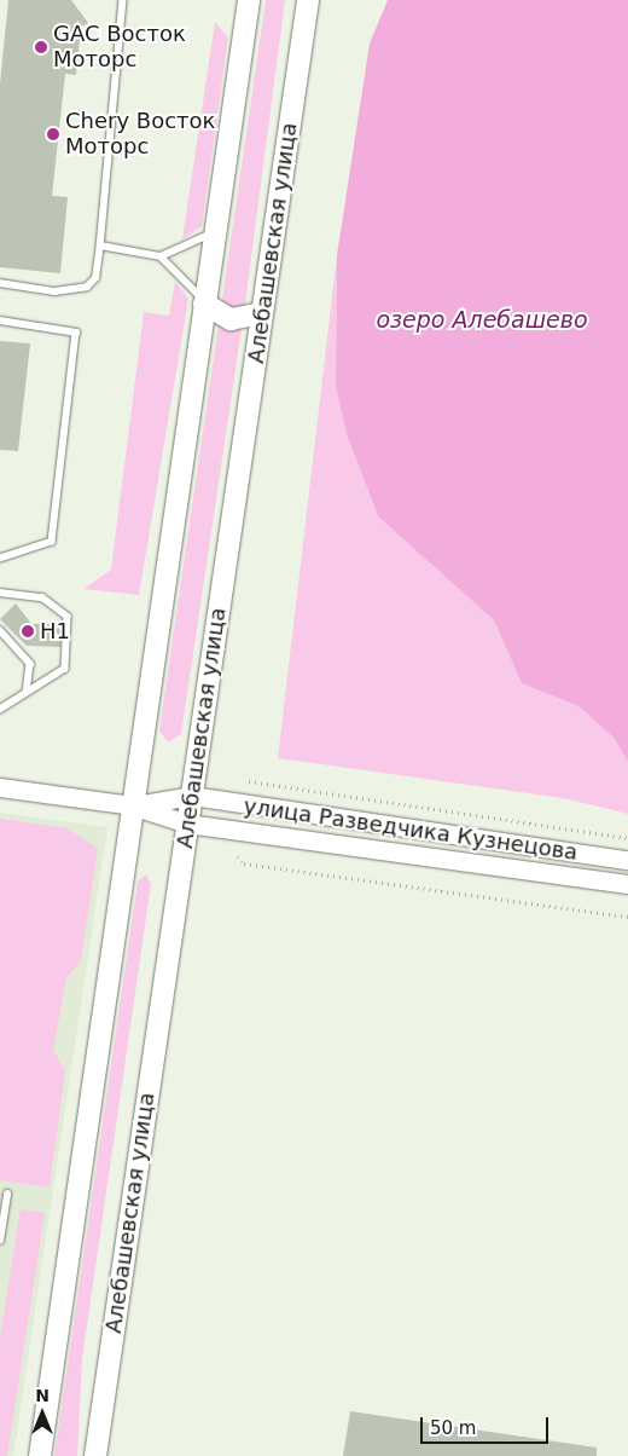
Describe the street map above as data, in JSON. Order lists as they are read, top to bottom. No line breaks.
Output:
{"streets":{"main road":["Алебашевская улица","улица Разведчика Кузнецова"]},"crossings":[["Алебашевская улица","улица Разведчика Кузнецова"]],"water":["озеро Алебашево"],"places":["GAC Восток Моторс","Chery Восток Моторс","Н1"],"scale_bar":"50 m","north":"top"}
